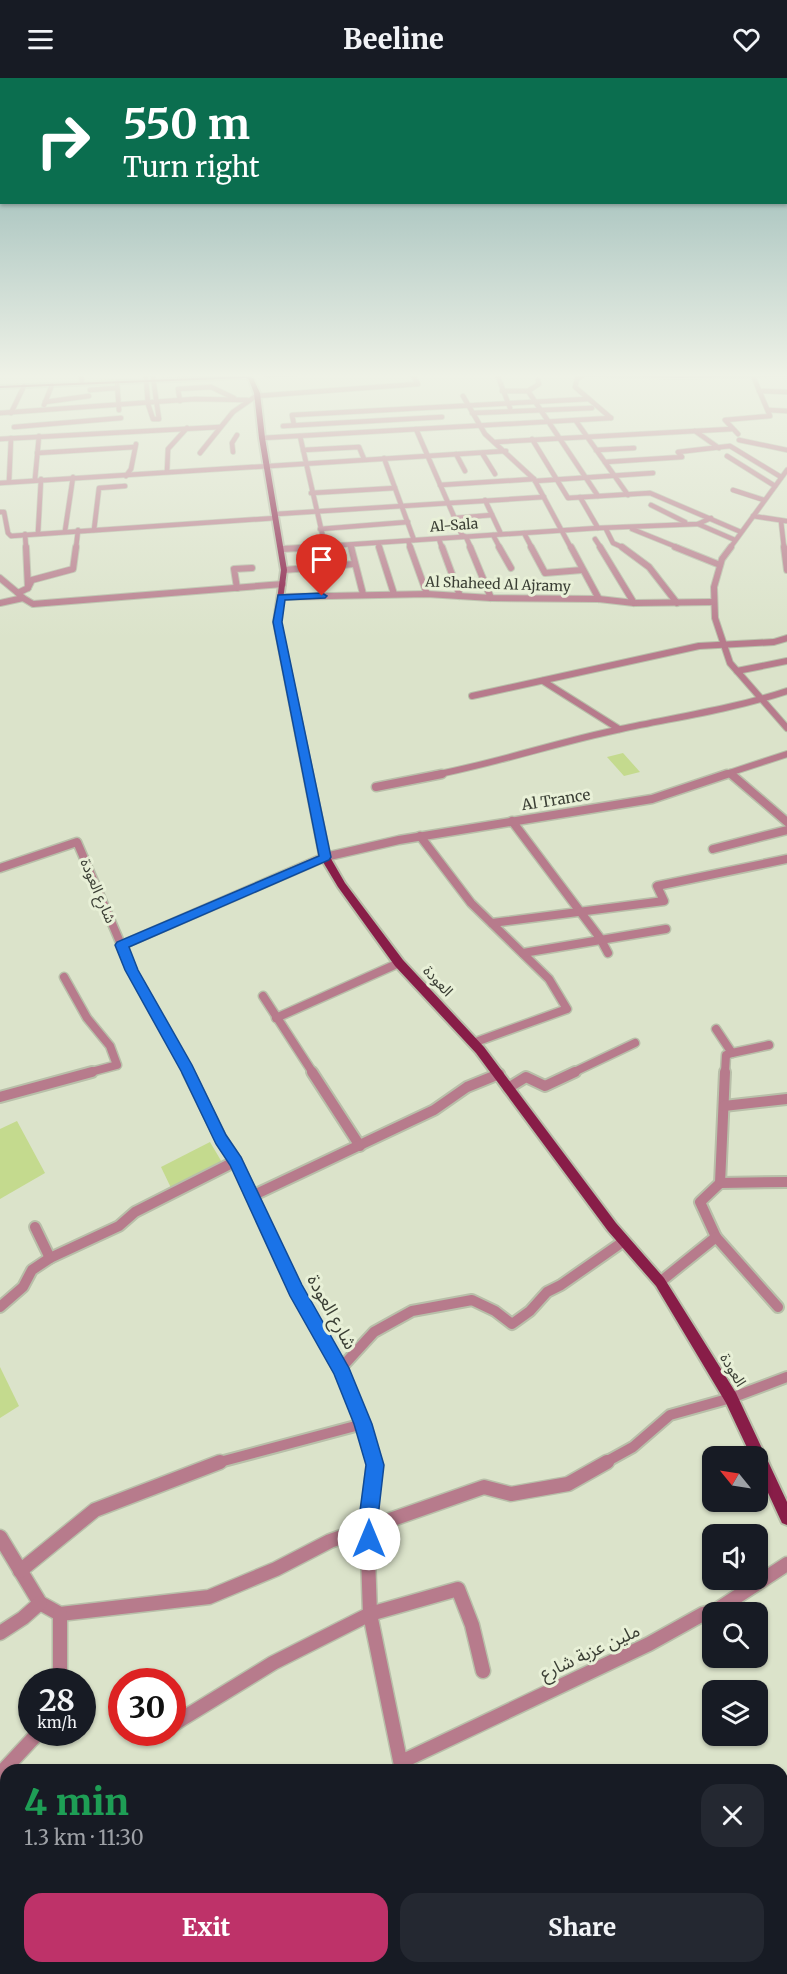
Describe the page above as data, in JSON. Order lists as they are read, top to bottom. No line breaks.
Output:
{"streets":{"main road":["العودة"],"street":["Al-Sala","Al Shaheed Al Ajramy","Al Trance","شارع العودة","ملين عزبة شارع"]},"crossings":[["Al-Sala","العودة"],["Al Shaheed Al Ajramy","العودة"],["Al Trance","شارع العودة"],["Al Trance","العودة"]],"north":"top left","page":{"header":"Beeline","turn":["550 m","Turn right"],"speed":"28 km/h","limit":"30","heading":["4 min","1.3 km · 11:30"],"buttons":["Exit","Share"]}}
